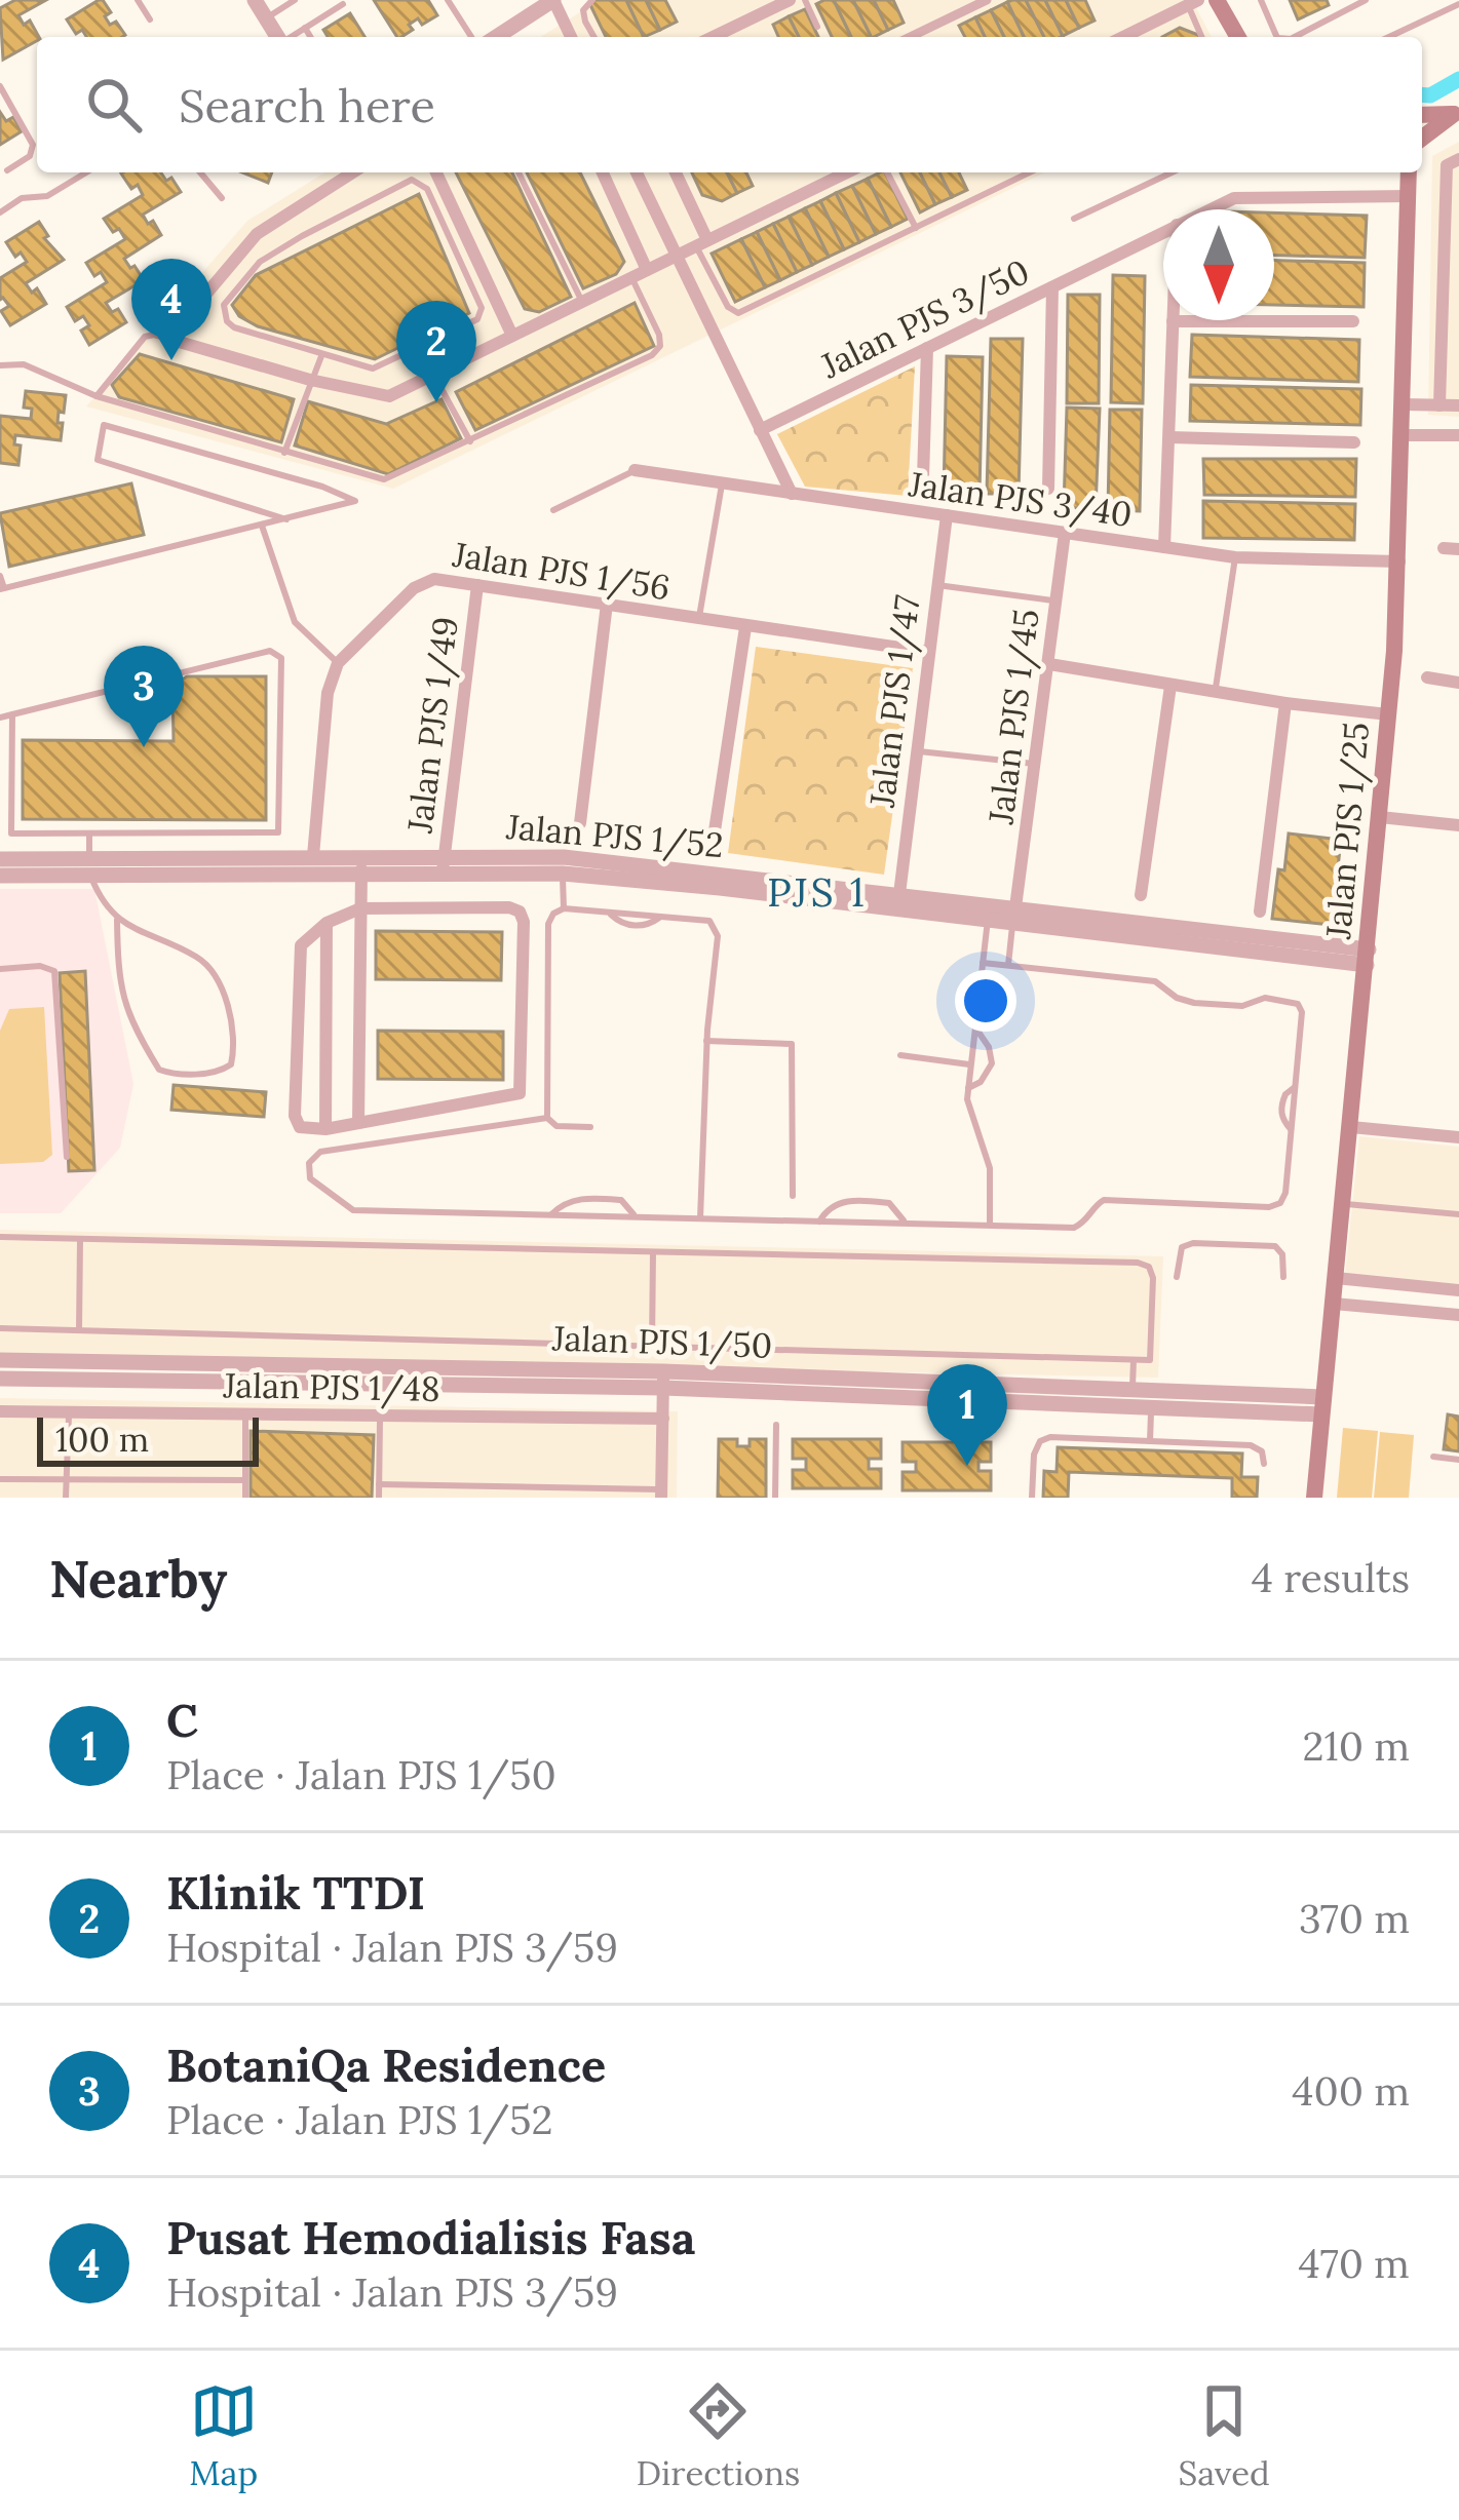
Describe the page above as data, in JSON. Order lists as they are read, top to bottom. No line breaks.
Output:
{"streets":{"main road":["Jalan PJS 1/25"],"street":["Jalan PJS 3/50","Jalan PJS 3/40","Jalan PJS 1/56","Jalan PJS 1/47","Jalan PJS 1/45","Jalan PJS 1/49","Jalan PJS 1/52","Jalan PJS 1/50","Jalan PJS 1/48"]},"crossings":[["Jalan PJS 3/50","Jalan PJS 1/25"],["Jalan PJS 3/40","Jalan PJS 1/47"],["Jalan PJS 3/40","Jalan PJS 1/45"],["Jalan PJS 3/40","Jalan PJS 1/25"],["Jalan PJS 1/56","Jalan PJS 1/47"],["Jalan PJS 1/56","Jalan PJS 1/49"],["Jalan PJS 1/47","Jalan PJS 1/52"],["Jalan PJS 1/45","Jalan PJS 1/52"],["Jalan PJS 1/49","Jalan PJS 1/52"],["Jalan PJS 1/25","Jalan PJS 1/52"],["Jalan PJS 1/25","Jalan PJS 1/50"]],"districts":["PJS 1"],"scale_bar":"100 m","north":"bottom","page":{"search":"Search here","pins":["4","2","3","1"],"scale":"100 m","heading":["Nearby","4 results"],"list":[{"mark":"1","name":"C","note":"Place · Jalan PJS 1/50","value":"210 m"},{"mark":"2","name":"Klinik TTDI","note":"Hospital · Jalan PJS 3/59","value":"370 m"},{"mark":"3","name":"BotaniQa Residence","note":"Place · Jalan PJS 1/52","value":"400 m"},{"mark":"4","name":"Pusat Hemodialisis Fasa","note":"Hospital · Jalan PJS 3/59","value":"470 m"}],"nav":["Map","Directions","Saved"]}}
